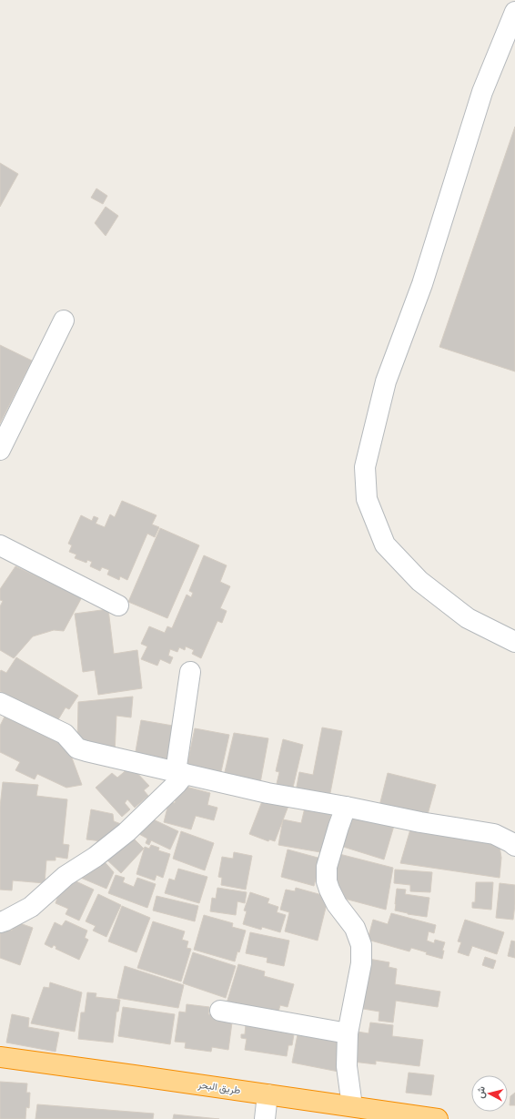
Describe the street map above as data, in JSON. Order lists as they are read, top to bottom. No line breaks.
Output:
{"streets":{"highway":["طريق البحر"]},"north":"left"}
